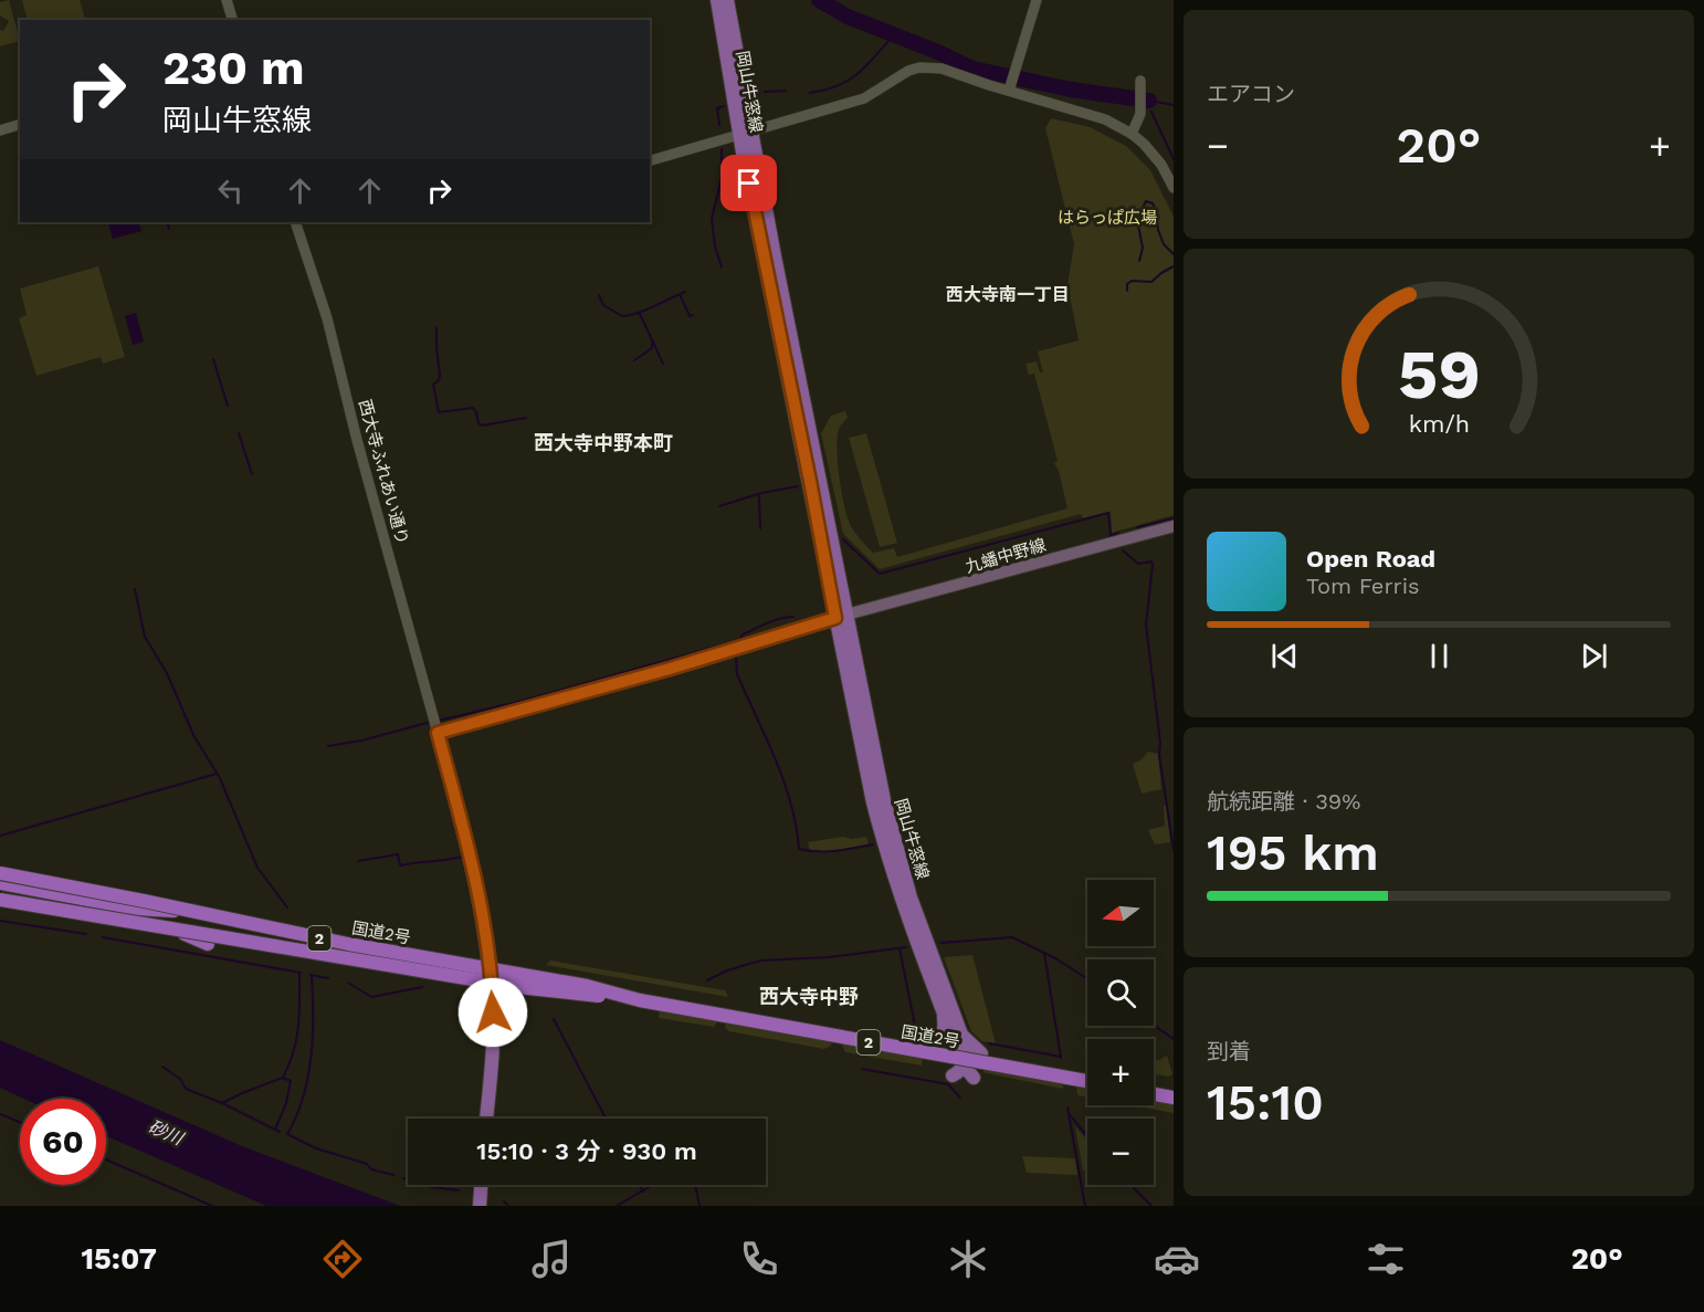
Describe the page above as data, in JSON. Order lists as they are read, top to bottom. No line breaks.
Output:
{"streets":{"highway":["国道2号","2"],"main road":["岡山牛窓線","九蟠中野線"],"street":["西大寺ふれあい通り"]},"crossings":[["岡山牛窓線","九蟠中野線"]],"districts":["西大寺南一丁目","西大寺中野本町","西大寺中野"],"water":["砂川"],"parks":["はらっぱ広場"],"north":"left","page":{"tile":["エアコン",["航続距離 · 39%","195 km"],["到着","15:10"]],"turn":["230 m","岡山牛窓線"],"heat":["−","20°","+"],"song":["Open Road","Tom Ferris"],"map_buttons":["+","−"],"limit":"60","trip":"15:10 · 3 分 · 930 m","tabs":["15:07","20°"],"gauge":["59","km/h"]}}
